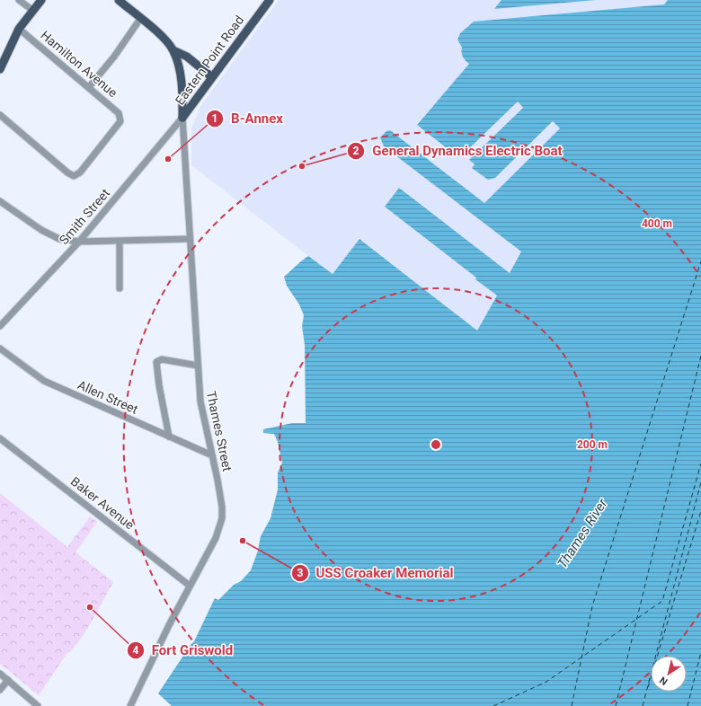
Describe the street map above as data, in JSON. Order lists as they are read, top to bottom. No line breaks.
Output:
{"streets":{"main road":["Eastern Point Road"],"street":["Hamilton Avenue","Smith Street","Allen Street","Thames Street","Baker Avenue"]},"crossings":[["Eastern Point Road","Smith Street"],["Eastern Point Road","Thames Street"],["Smith Street","Thames Street"],["Allen Street","Thames Street"],["Thames Street","Baker Avenue"]],"water":["Thames River"],"places":["B-Annex","General Dynamics Electric Boat","USS Croaker Memorial","Fort Griswold"],"north":"bottom left","rings":["400 m","200 m"]}
